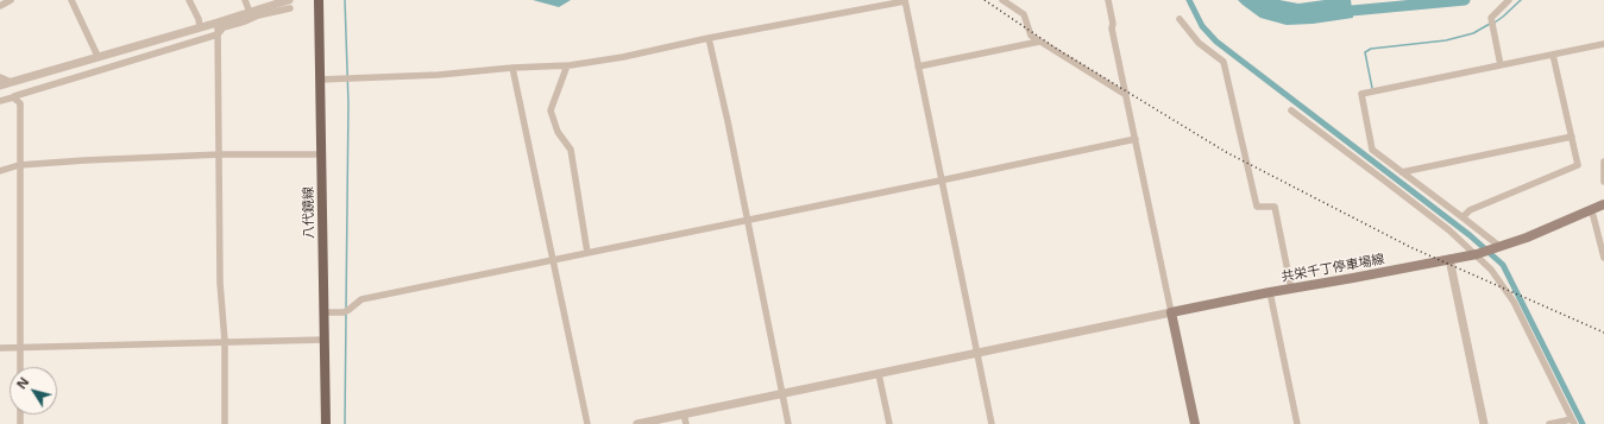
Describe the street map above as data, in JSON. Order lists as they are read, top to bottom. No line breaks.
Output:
{"streets":{"main road":["八代鏡線","共栄千丁停車場線"]},"north":"top left"}
